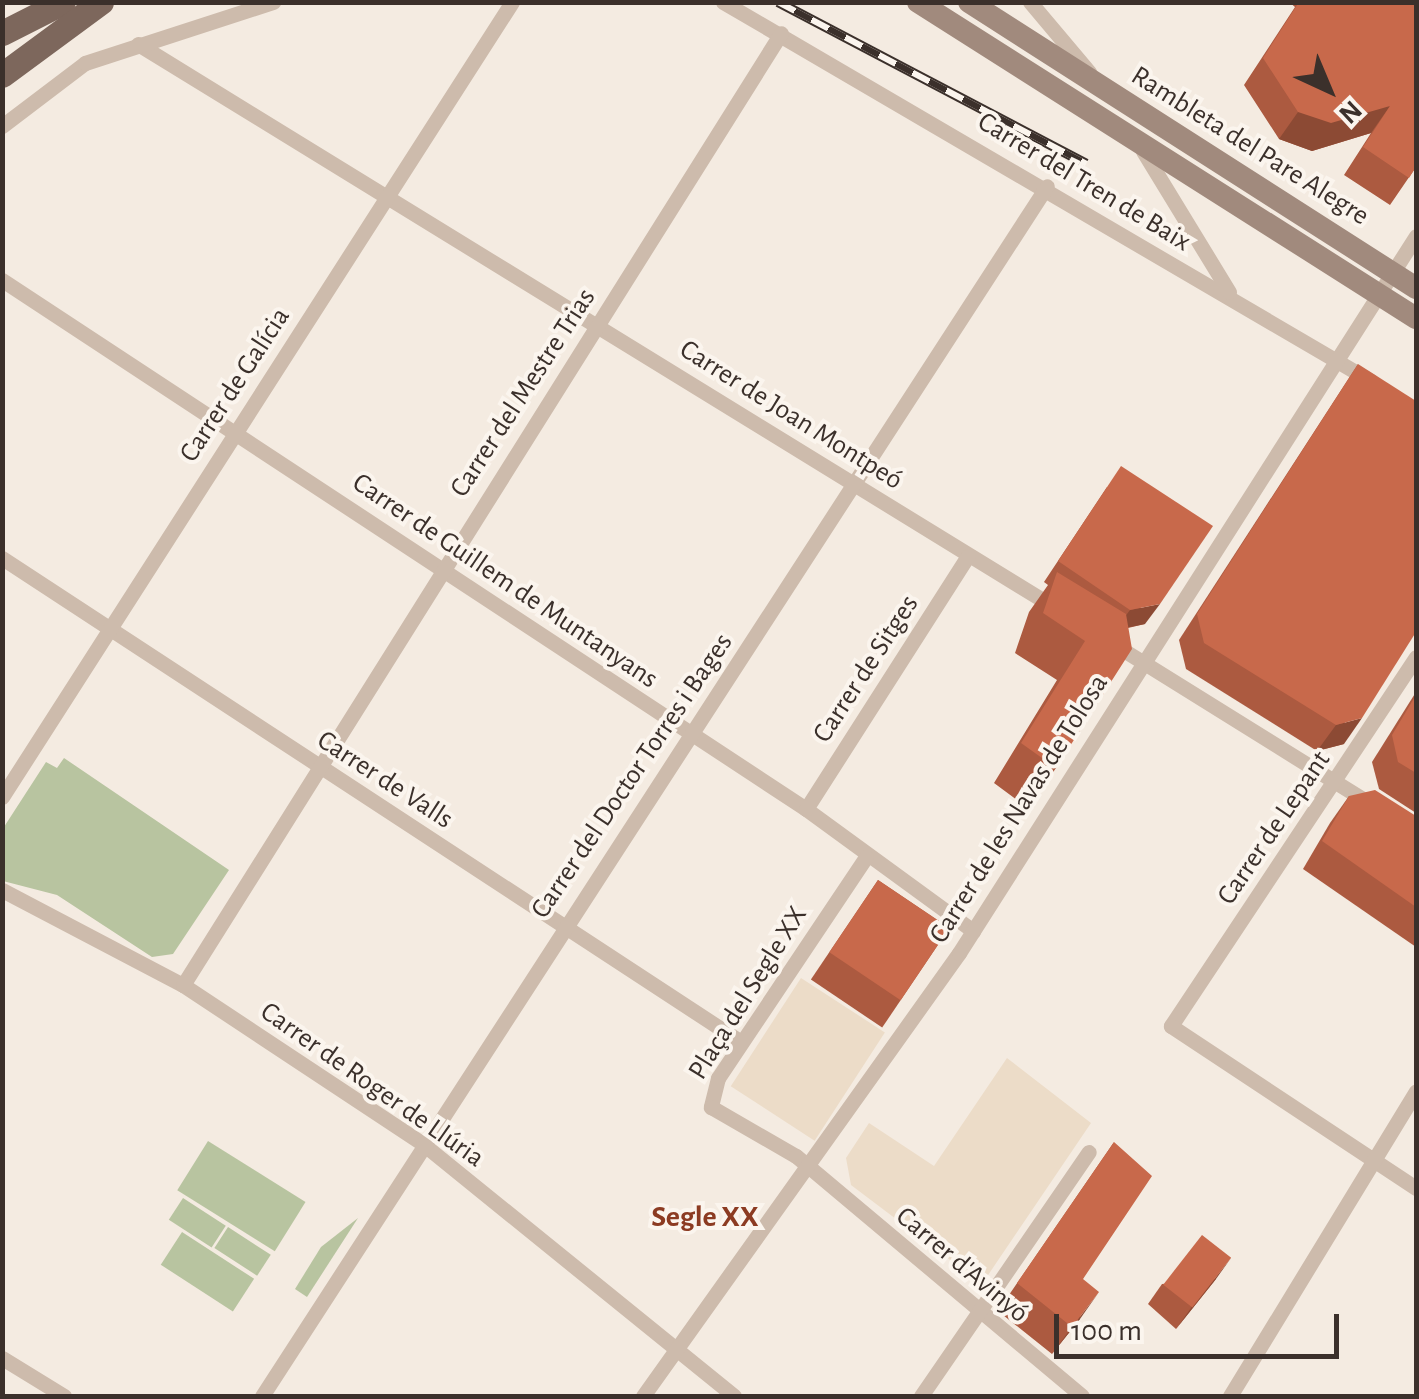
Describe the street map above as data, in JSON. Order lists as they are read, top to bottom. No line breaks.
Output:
{"streets":{"main road":["Rambleta del Pare Alegre"],"street":["Carrer del Tren de Baix","Carrer de Galícia","Carrer del Mestre Trias","Carrer de Joan Montpeó","Carrer de Guillem de Muntanyans","Carrer de Sitges","Carrer del Doctor Torres i Bages","Carrer de Valls","Carrer de les Navas de Tolosa","Carrer de Lepant","Plaça del Segle XX","Carrer de Roger de Llúria","Carrer d'Avinyó"]},"crossings":[["Rambleta del Pare Alegre","Carrer del Tren de Baix"],["Rambleta del Pare Alegre","Carrer de les Navas de Tolosa"],["Carrer del Tren de Baix","Carrer del Mestre Trias"],["Carrer del Tren de Baix","Carrer del Doctor Torres i Bages"],["Carrer del Tren de Baix","Carrer de les Navas de Tolosa"],["Carrer de Galícia","Carrer de Joan Montpeó"],["Carrer de Galícia","Carrer de Guillem de Muntanyans"],["Carrer de Galícia","Carrer de Valls"],["Carrer del Mestre Trias","Carrer de Joan Montpeó"],["Carrer del Mestre Trias","Carrer de Guillem de Muntanyans"],["Carrer del Mestre Trias","Carrer de Valls"],["Carrer del Mestre Trias","Carrer de Roger de Llúria"],["Carrer de Joan Montpeó","Carrer de Sitges"],["Carrer de Joan Montpeó","Carrer del Doctor Torres i Bages"],["Carrer de Guillem de Muntanyans","Carrer de Sitges"],["Carrer de Guillem de Muntanyans","Carrer del Doctor Torres i Bages"],["Carrer de Guillem de Muntanyans","Carrer de les Navas de Tolosa"],["Carrer de Guillem de Muntanyans","Plaça del Segle XX"],["Carrer del Doctor Torres i Bages","Carrer de Valls"],["Carrer del Doctor Torres i Bages","Carrer de Roger de Llúria"],["Carrer de Valls","Plaça del Segle XX"],["Carrer de les Navas de Tolosa","Plaça del Segle XX"],["Carrer de les Navas de Tolosa","Carrer de Roger de Llúria"],["Carrer de les Navas de Tolosa","Carrer d'Avinyó"],["Plaça del Segle XX","Carrer d'Avinyó"]],"districts":["Segle XX"],"scale_bar":"100 m","north":"bottom right"}
